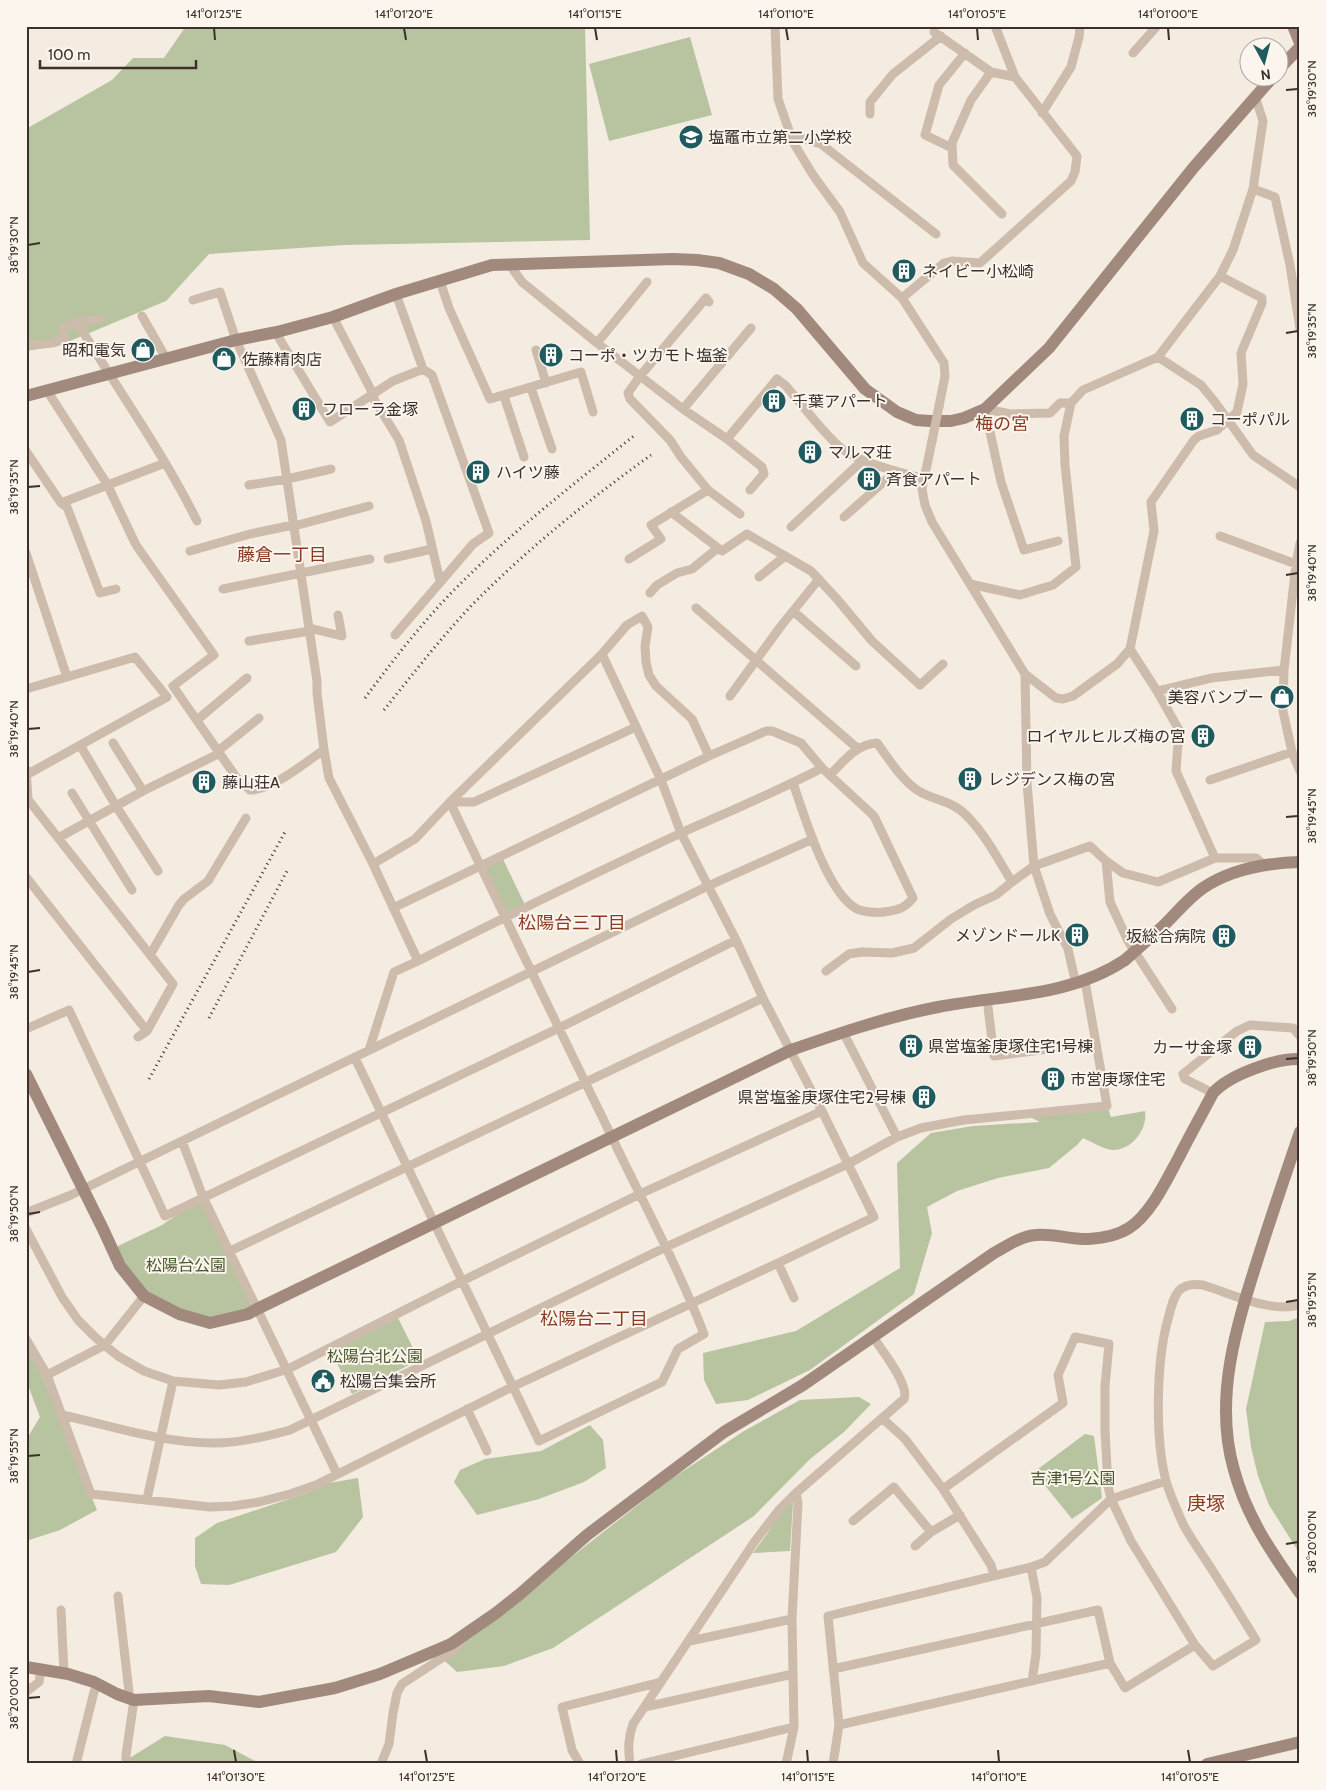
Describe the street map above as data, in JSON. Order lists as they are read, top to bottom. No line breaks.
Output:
{"districts":["梅の宮","藤倉一丁目","松陽台三丁目","松陽台二丁目","庚塚"],"parks":["松陽台公園","松陽台北公園","吉津1号公園"],"places":{"school or university":["塩竈市立第二小学校"],"building":["ネイビー小松崎","コーポ・ツカモト塩釜","千葉アパート","フローラ金塚","コーポパル","マルマ荘","ハイツ藤","斉食アパート","ロイヤルヒルズ梅の宮","レジデンス梅の宮","藤山荘A","メゾンドールK","坂総合病院","県営塩釜庚塚住宅1号棟","カーサ金塚","市営庚塚住宅","県営塩釜庚塚住宅2号棟"],"shop":["昭和電気","佐藤精肉店","美容バンブー"],"public building":["松陽台集会所"]},"scale_bar":"100 m","north":"bottom","coordinates":["141°01'25\"E","141°01'20\"E","141°01'15\"E","141°01'10\"E","141°01'05\"E","141°01'00\"E","38°19'30\"N","38°19'35\"N","38°19'40\"N","38°19'45\"N","38°19'50\"N","38°19'55\"N","38°20'00\"N","141°01'30\"E"]}
